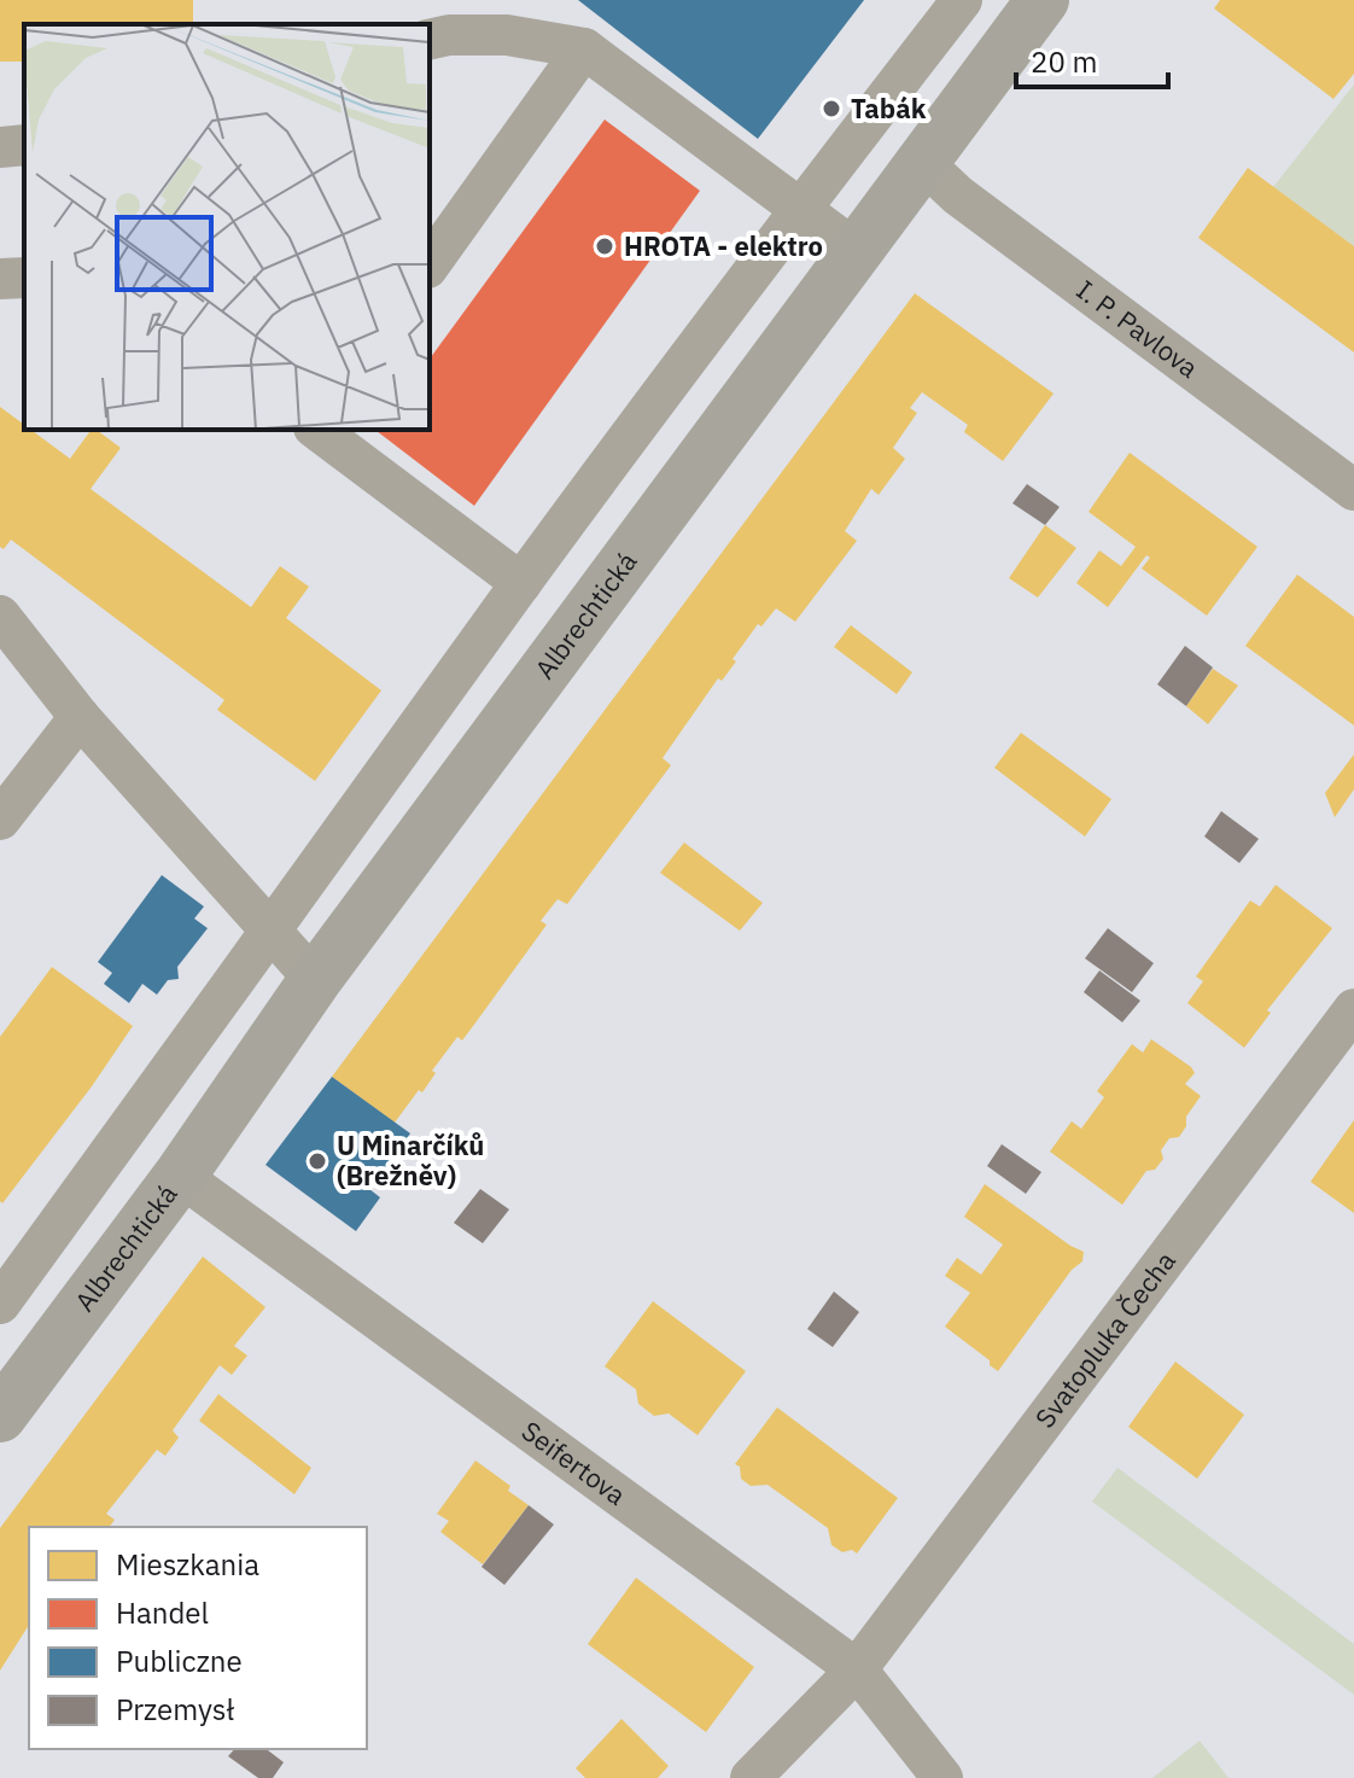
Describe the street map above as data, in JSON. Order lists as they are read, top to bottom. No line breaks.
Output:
{"streets":{"main road":["Albrechtická"],"street":["I. P. Pavlova","Svatopluka Čecha","Seifertova"]},"crossings":[["I. P. Pavlova","Albrechtická"],["Albrechtická","Seifertova"],["Svatopluka Čecha","Seifertova"]],"places":["Tabák","HROTA - elektro","U Minarčíků (Brežněv)"],"legend":["Mieszkania","Handel","Publiczne","Przemysł"],"scale_bar":"20 m"}
